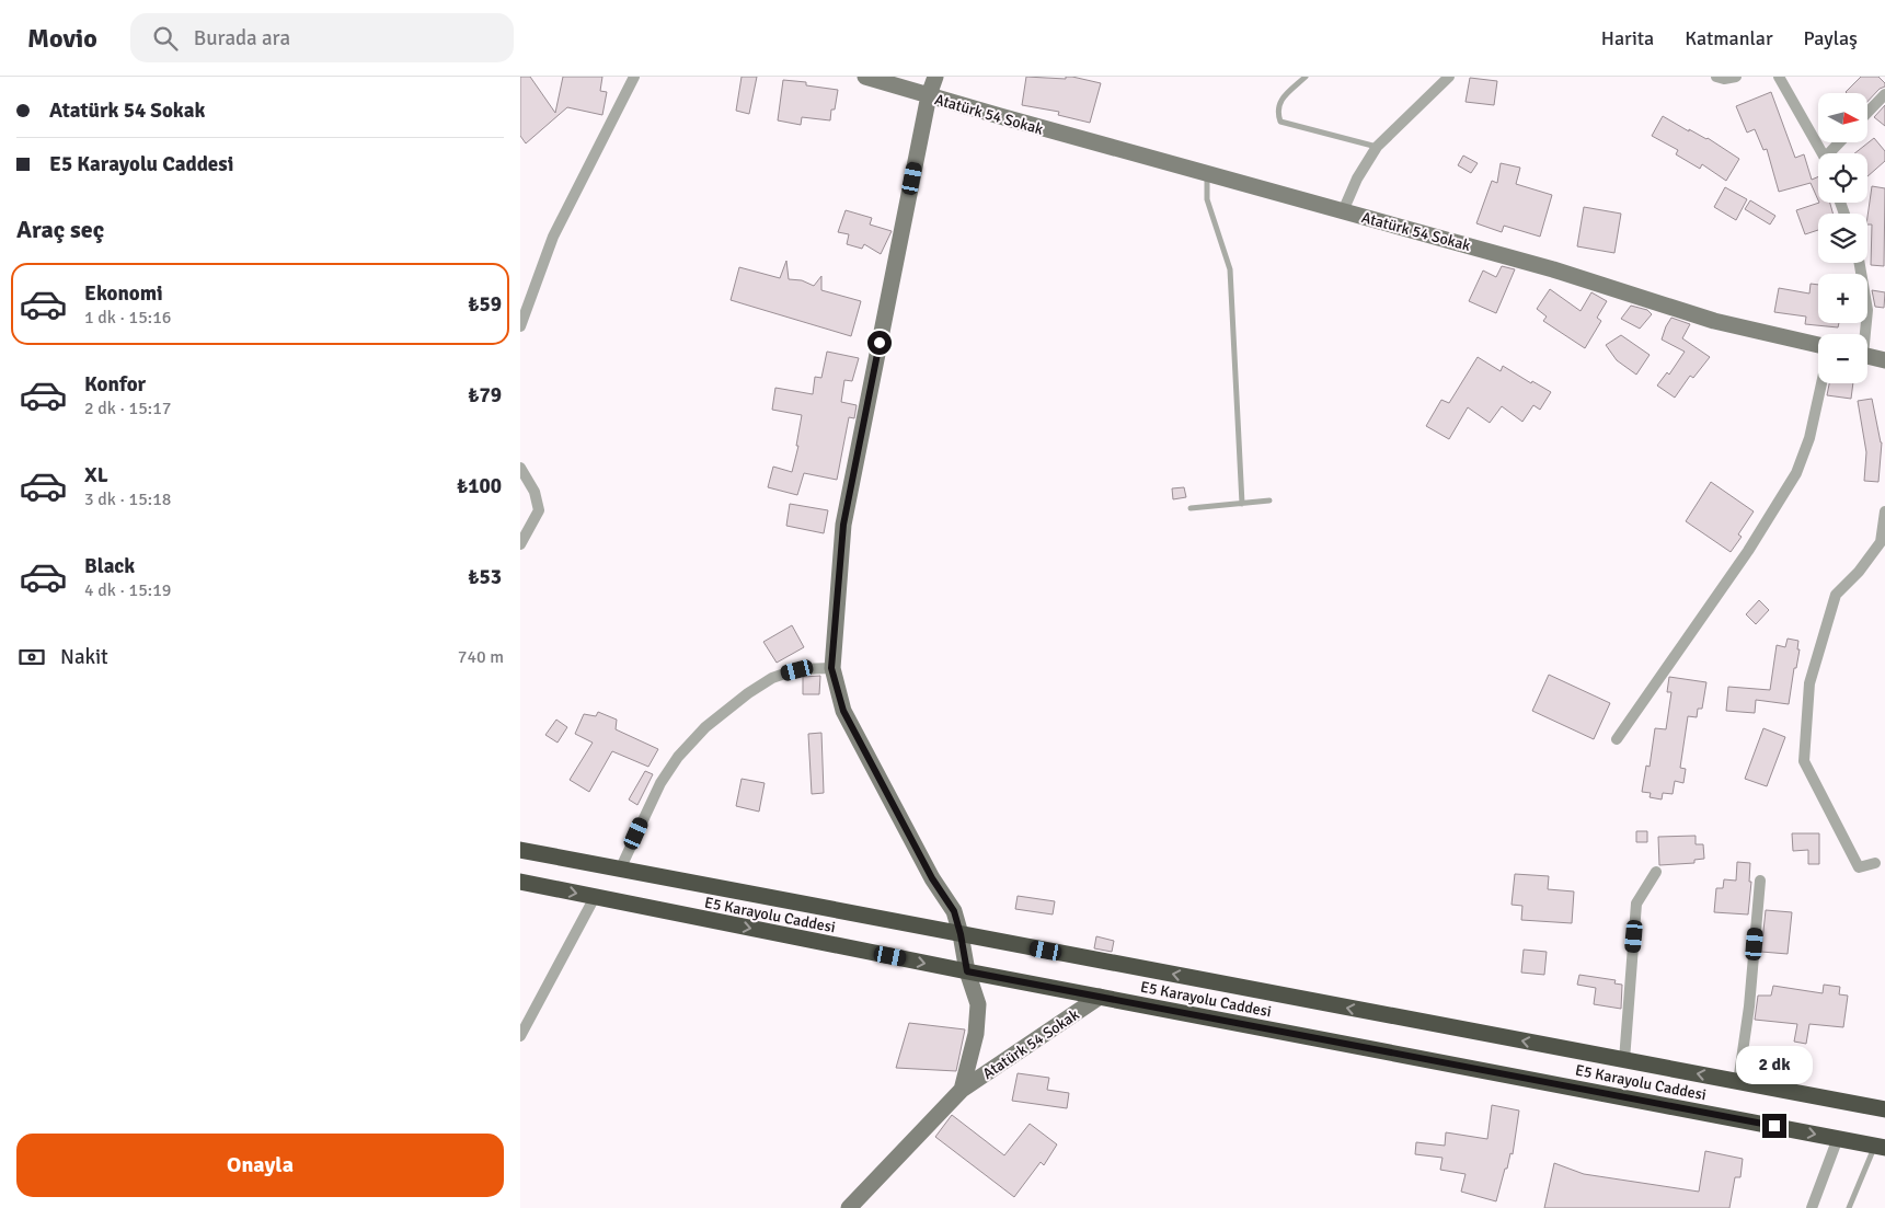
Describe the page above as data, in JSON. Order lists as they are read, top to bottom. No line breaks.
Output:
{"streets":{"highway":["E5 Karayolu Caddesi"],"street":["Atatürk 54 Sokak"]},"crossings":[["Atatürk 54 Sokak","E5 Karayolu Caddesi"]],"north":"right","page":{"header":"Movio","search":"Burada ara","nav":["Harita","Katmanlar","Paylaş"],"banner":["Atatürk 54 Sokak","E5 Karayolu Caddesi"],"map_buttons":["+","−"],"heading":"Araç seç","list":[{"name":"Ekonomi","note":"1 dk · 15:16","value":"₺59"},{"name":"Konfor","note":"2 dk · 15:17","value":"₺79"},{"name":"XL","note":"3 dk · 15:18","value":"₺100"},{"name":"Black","note":"4 dk · 15:19","value":"₺53"}],"pay":["Nakit","740 m"],"bubble":"2 dk","buttons":"Onayla"}}
